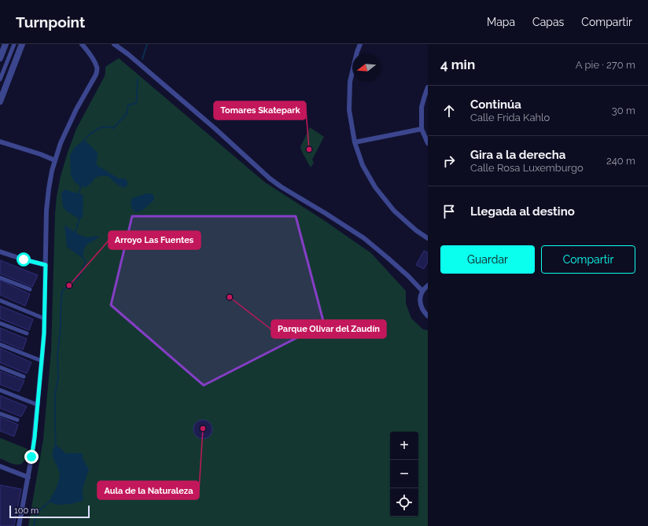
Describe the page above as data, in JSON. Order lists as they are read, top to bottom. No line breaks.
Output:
{"places":["Tomares Skatepark","Arroyo Las Fuentes","Parque Olivar del Zaudín","Aula de la Naturaleza"],"scale_bar":"100 m","north":"left","page":{"header":"Turnpoint","nav":["Mapa","Capas","Compartir"],"heading":["4 min","A pie · 270 m"],"list":[["Continúa","Calle Frida Kahlo","30 m"],["Gira a la derecha","Calle Rosa Luxemburgo","240 m"],"Llegada al destino"],"buttons":["Guardar","Compartir"],"map_buttons":["+","−"],"scale":"100 m"}}
